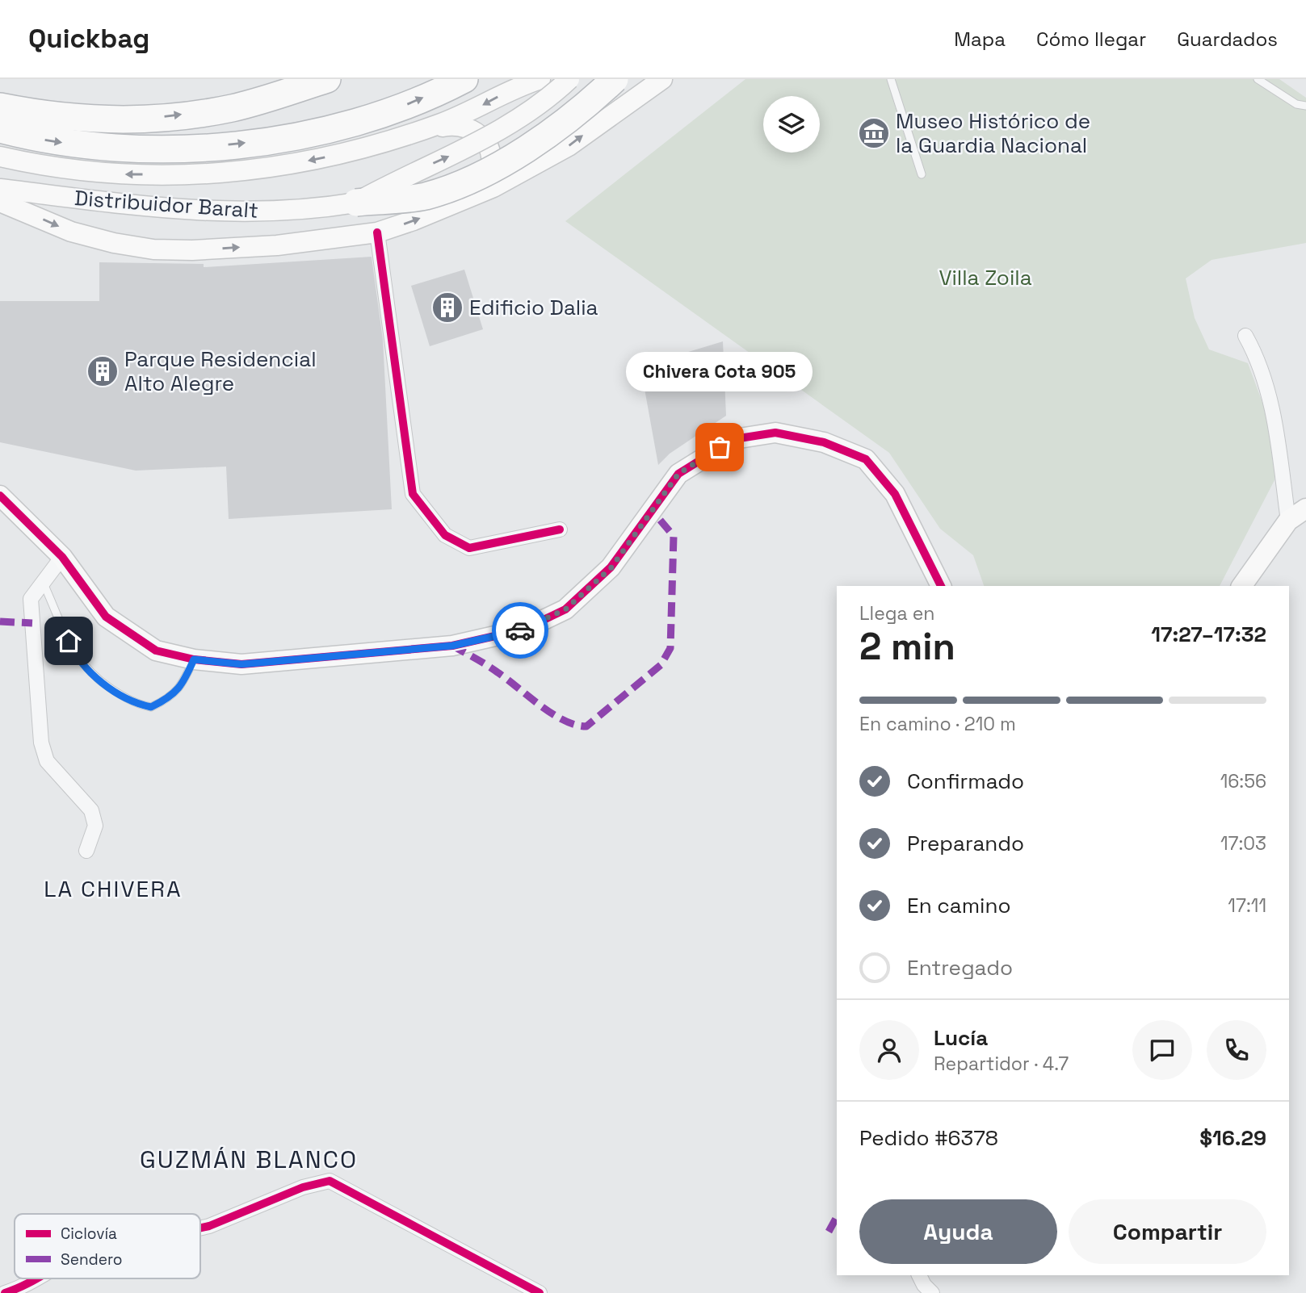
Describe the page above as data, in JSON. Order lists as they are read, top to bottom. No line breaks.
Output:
{"streets":{"main road":["Distribuidor Baralt"]},"districts":["LA CHIVERA","GUZMÁN BLANCO"],"parks":["Villa Zoila"],"places":{"museum":["Museo Histórico de la Guardia Nacional"],"building":["Edificio Dalia","Parque Residencial Alto Alegre"],"other":["Chivera Cota 905"]},"legend":["Ciclovía","Sendero"],"page":{"header":"Quickbag","nav":["Mapa","Cómo llegar","Guardados"],"bubble":"Chivera Cota 905","heading":["2 min","Llega en","17:27–17:32"],"panel":["Lucía","Repartidor · 4.7","Pedido #6378","$16.29"],"bar":"En camino · 210 m","list":[["Confirmado","16:56"],["Preparando","17:03"],["En camino","17:11"],"Entregado"],"buttons":["Ayuda","Compartir"]}}
